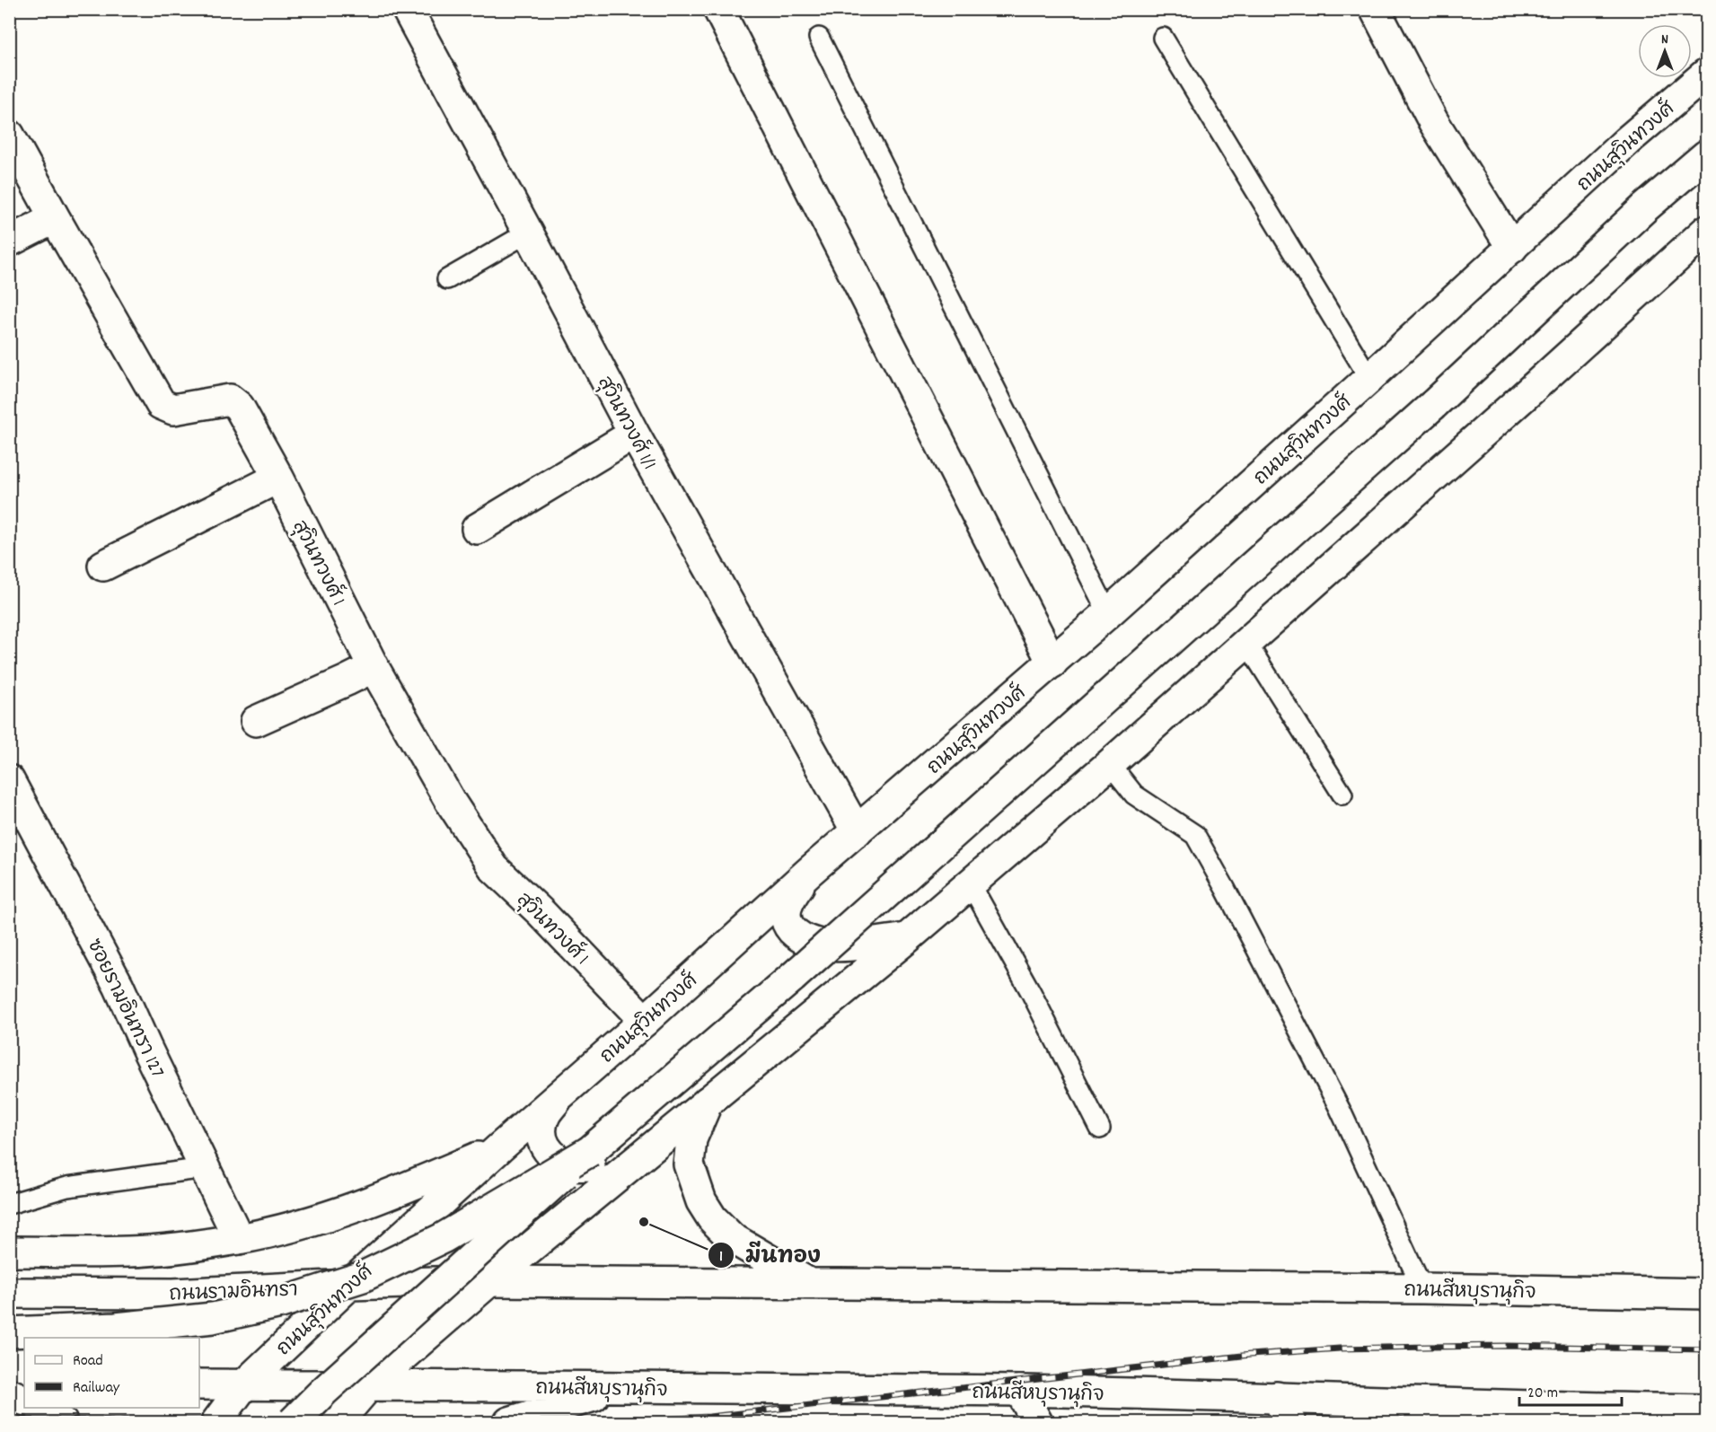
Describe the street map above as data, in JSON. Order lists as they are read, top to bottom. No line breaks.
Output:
{"streets":{"main road":["ถนนสุวินทวงศ์","สุวินทวงศ์ 1/1","สุวินทวงศ์ 1","ซอยรามอินทรา 127","ถนนสีหบุรานุกิจ","ถนนรามอินทรา"]},"crossings":[["ถนนสุวินทวงศ์","สุวินทวงศ์ 1/1"],["ถนนสุวินทวงศ์","สุวินทวงศ์ 1"],["ถนนสุวินทวงศ์","ถนนรามอินทรา"],["ถนนสีหบุรานุกิจ","ถนนรามอินทรา"]],"places":["มีนทอง"],"legend":["Road","Railway"],"scale_bar":"20 m","north":"top"}
